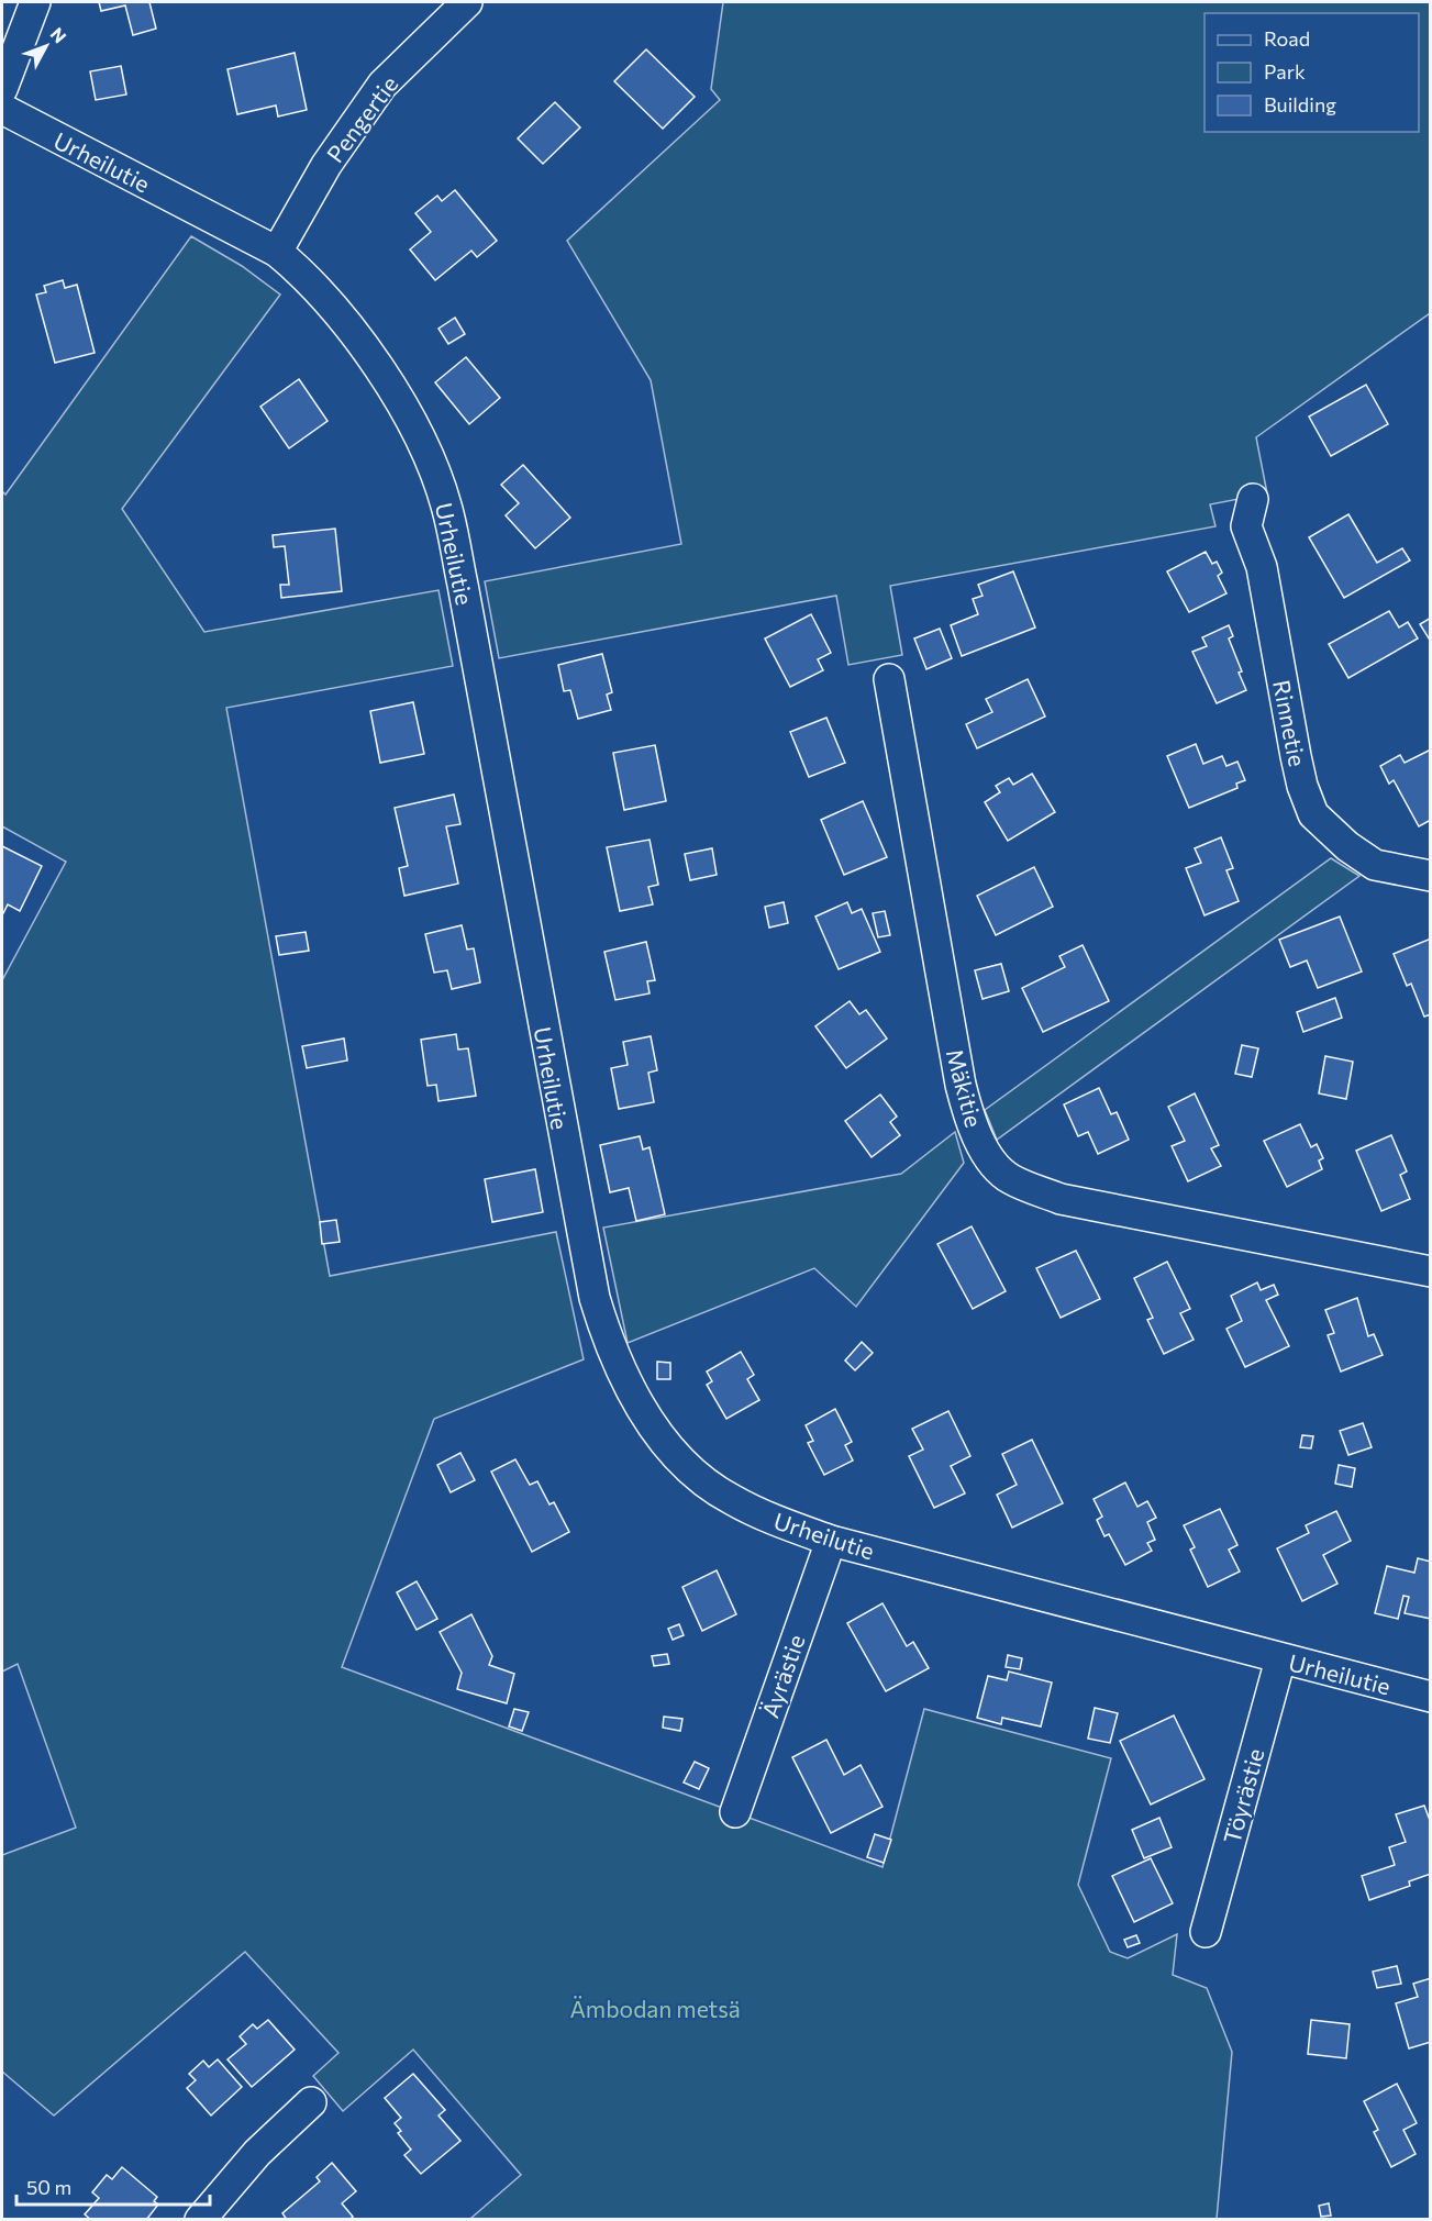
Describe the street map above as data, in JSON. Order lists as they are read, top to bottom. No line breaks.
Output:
{"streets":{"street":["Pengertie","Urheilutie","Rinnetie","Mäkitie","Äyrästie","Töyrästie"]},"crossings":[["Pengertie","Urheilutie"],["Urheilutie","Äyrästie"],["Urheilutie","Töyrästie"]],"parks":["Ämbodan metsä"],"legend":["Road","Park","Building"],"scale_bar":"50 m","north":"top right"}
